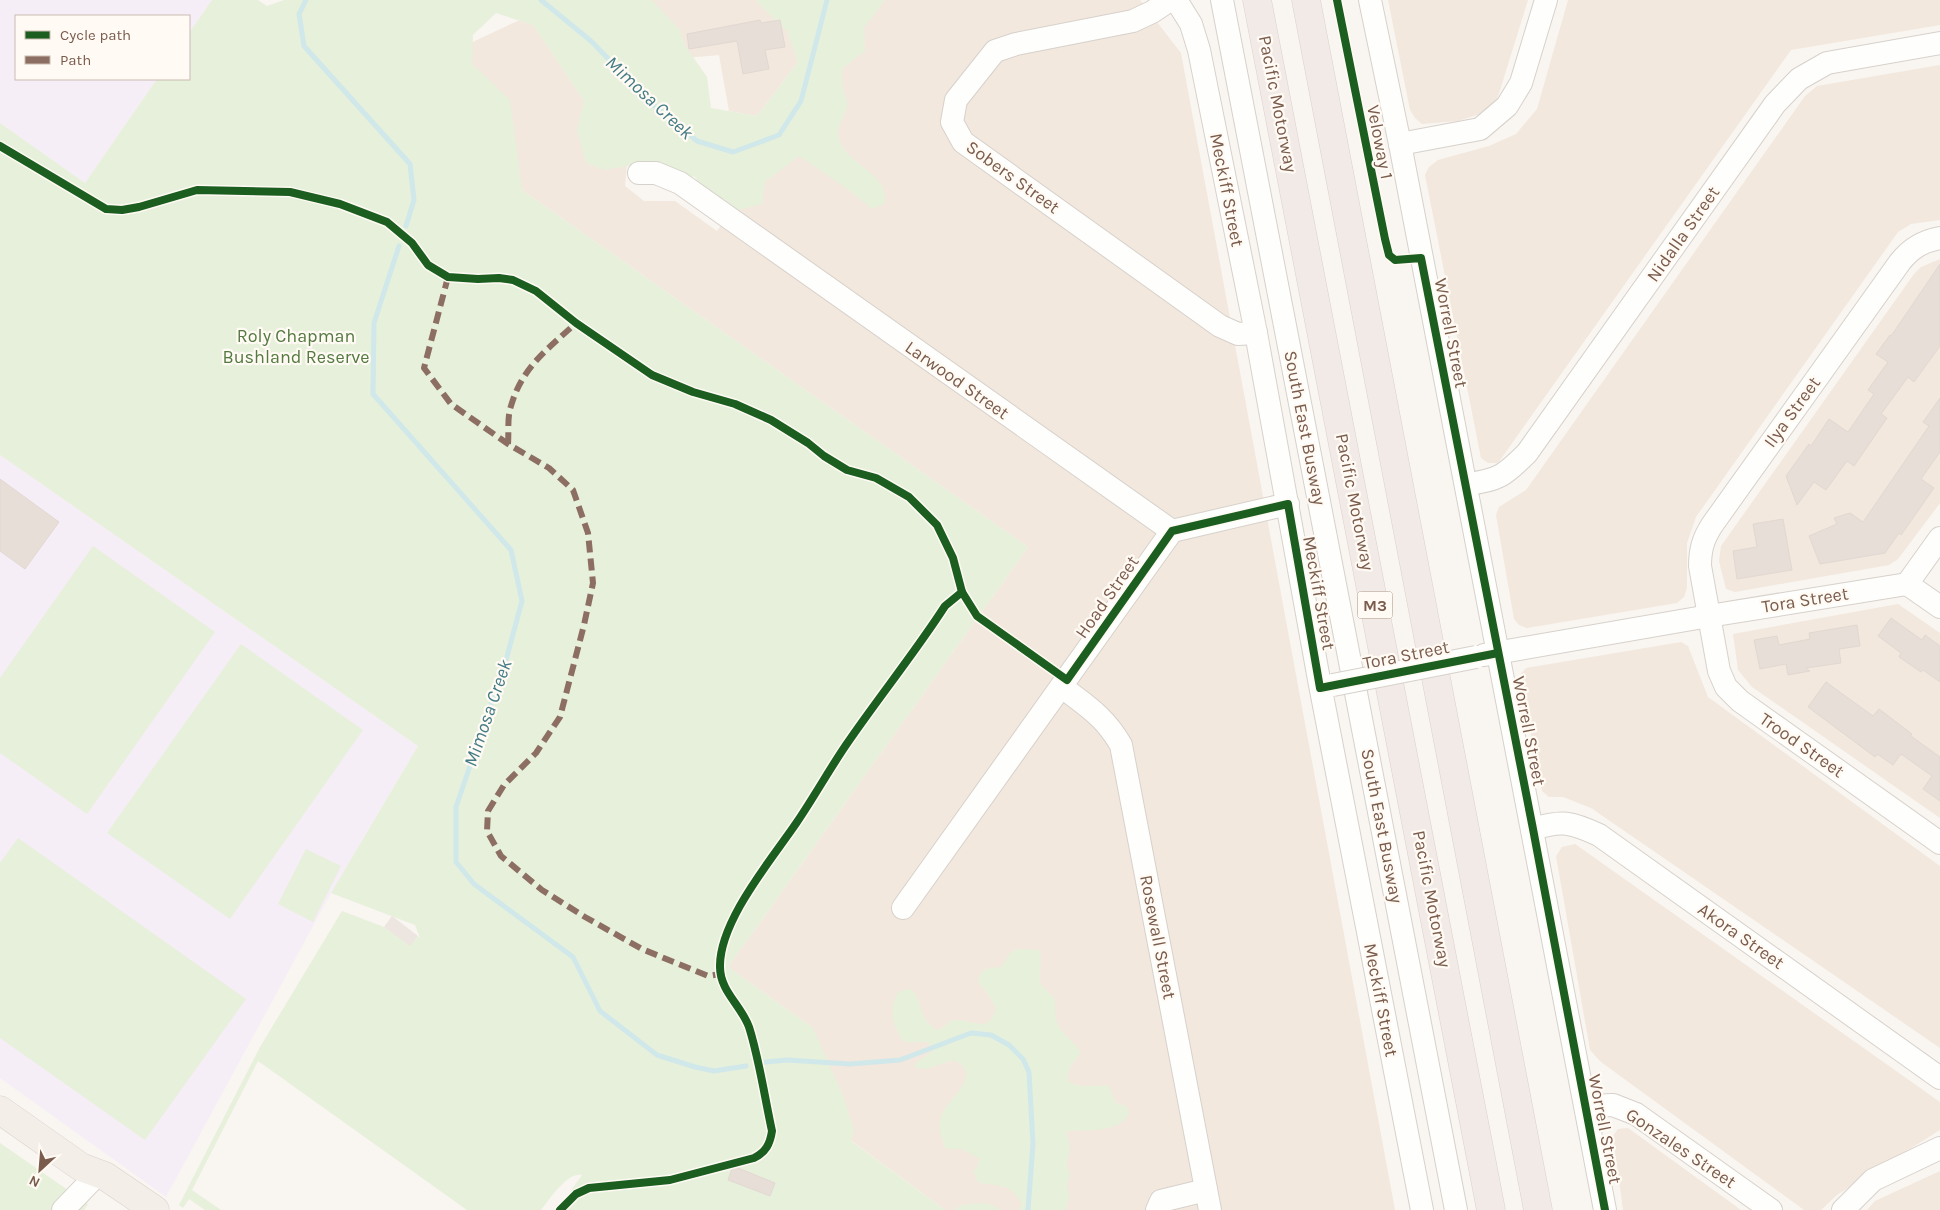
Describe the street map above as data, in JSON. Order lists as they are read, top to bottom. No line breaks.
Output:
{"streets":{"highway":["Pacific Motorway","M3"],"street":["Sobers Street","Meckiff Street","Nidalla Street","Worrell Street","Larwood Street","Ilya Street","South East Busway","Hoad Street","Tora Street","Trood Street","Akora Street","Rosewall Street","Gonzales Street"],"cycle path":["Veloway 1"]},"crossings":[["Sobers Street","Meckiff Street"],["Meckiff Street","Tora Street"],["Nidalla Street","Worrell Street"],["Worrell Street","Tora Street"],["Worrell Street","Akora Street"],["Worrell Street","Gonzales Street"],["Larwood Street","Hoad Street"],["Ilya Street","Tora Street"],["Ilya Street","Trood Street"],["Hoad Street","Rosewall Street"],["Tora Street","Trood Street"]],"water":["Mimosa Creek"],"parks":["Roly Chapman Bushland Reserve"],"legend":["Cycle path","Path"],"north":"bottom left"}
